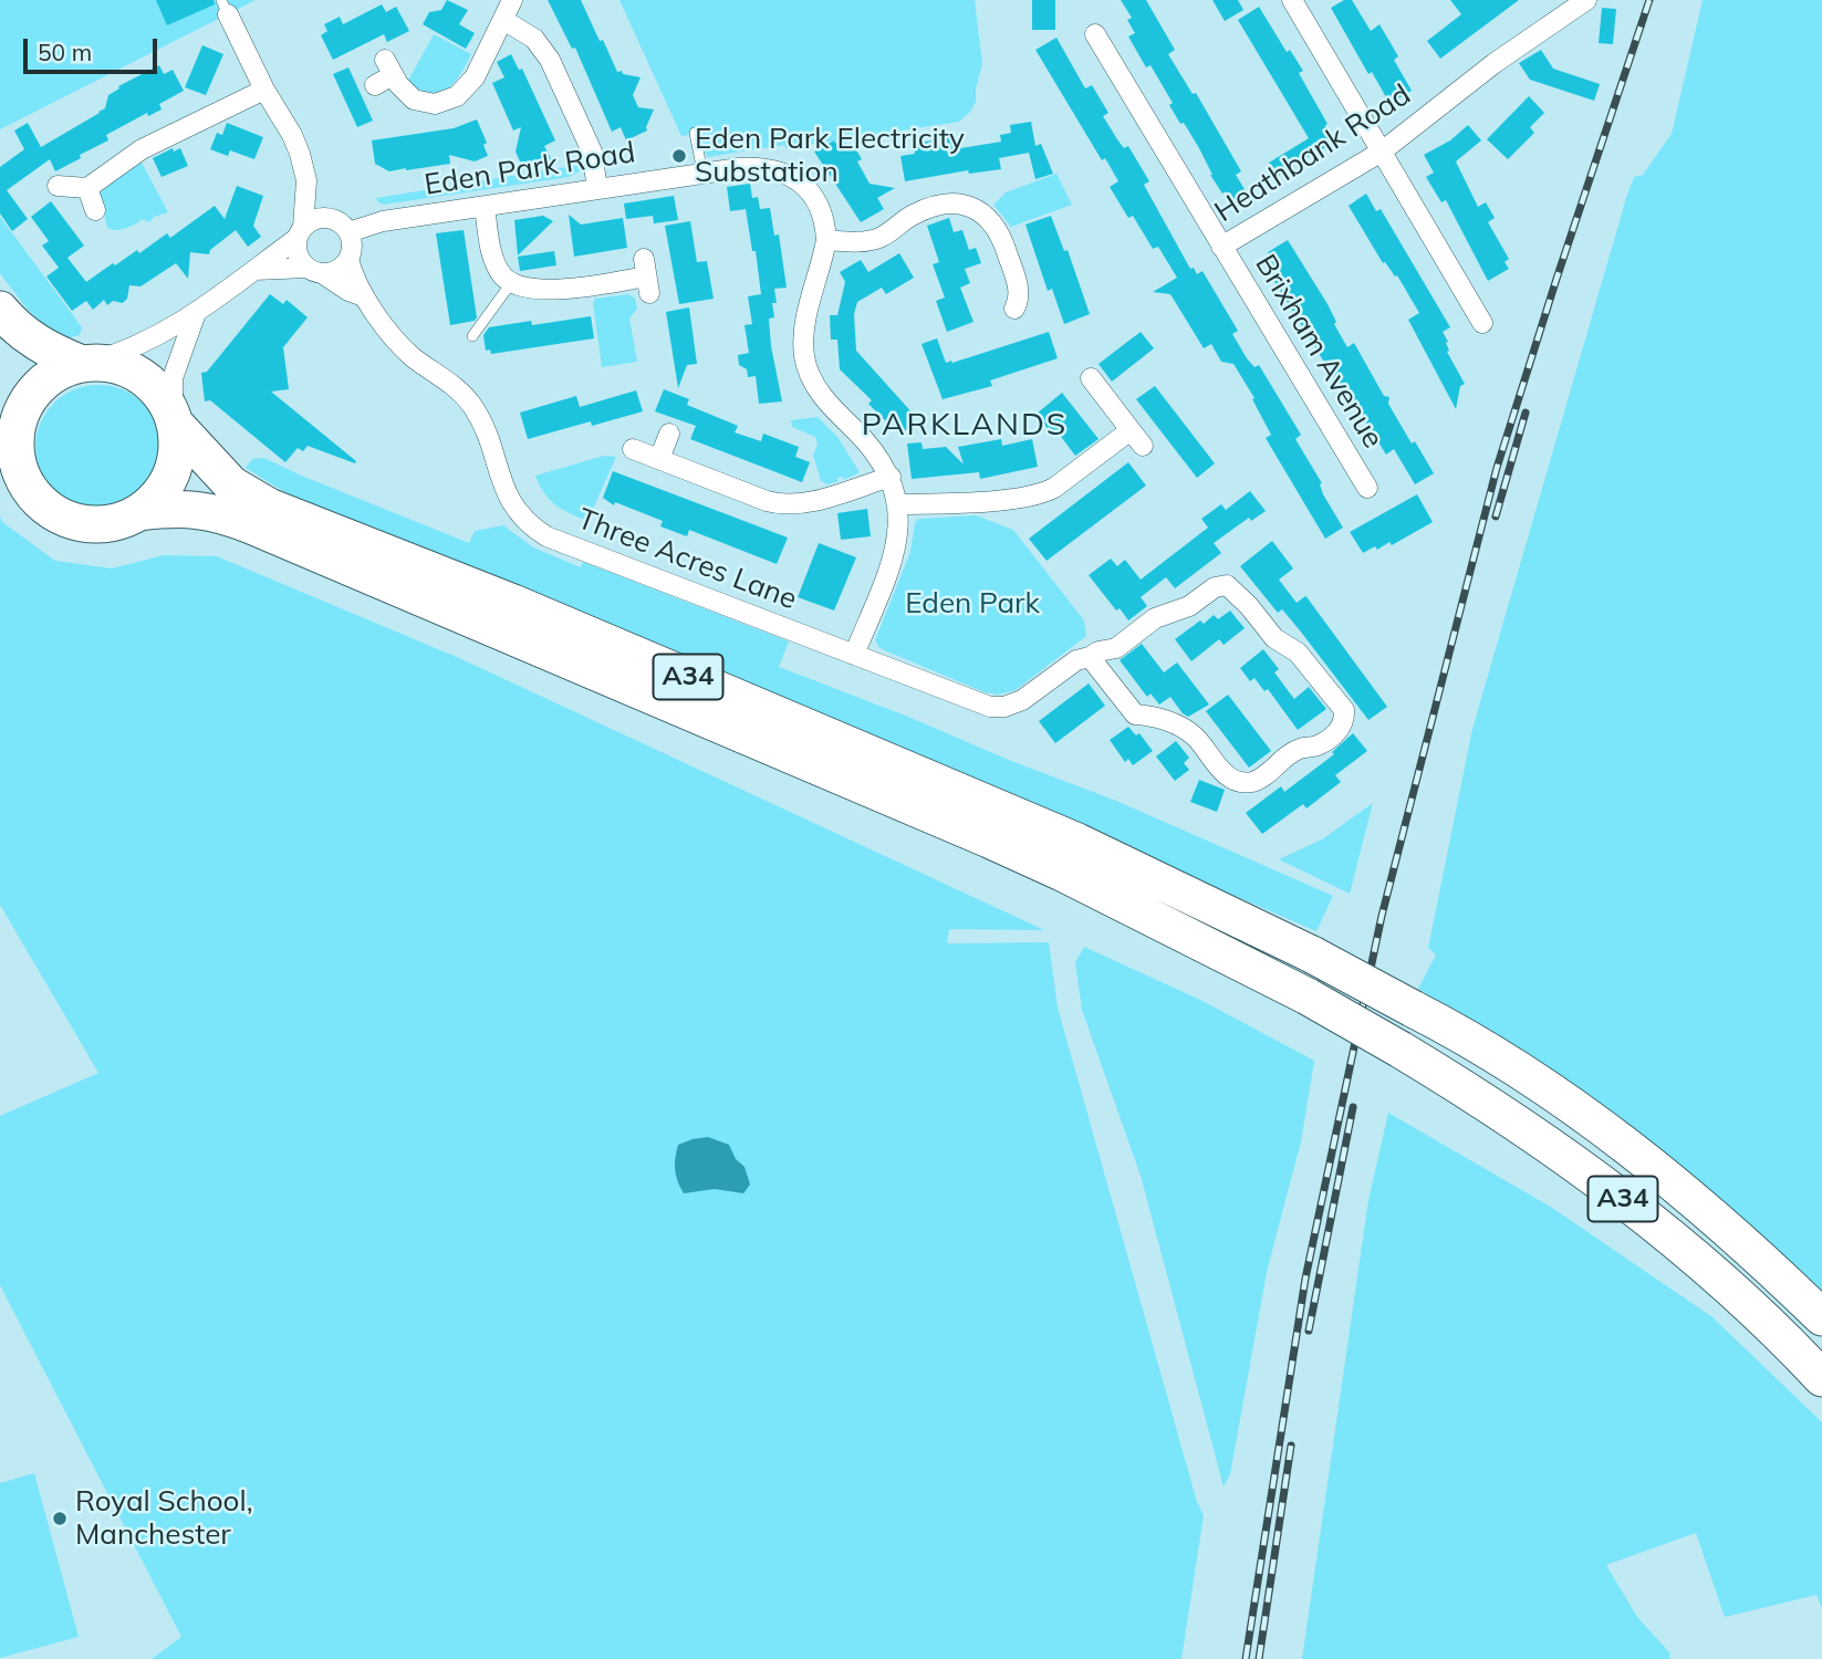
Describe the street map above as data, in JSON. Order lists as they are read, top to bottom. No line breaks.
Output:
{"streets":{"highway":["A34"],"street":["Heathbank Road","Eden Park Road","Brixham Avenue","Three Acres Lane"]},"crossings":[["Heathbank Road","Brixham Avenue"],["Eden Park Road","Three Acres Lane"]],"districts":["PARKLANDS"],"parks":["Eden Park"],"places":["Eden Park Electricity Substation","Royal School, Manchester"],"scale_bar":"50 m"}
